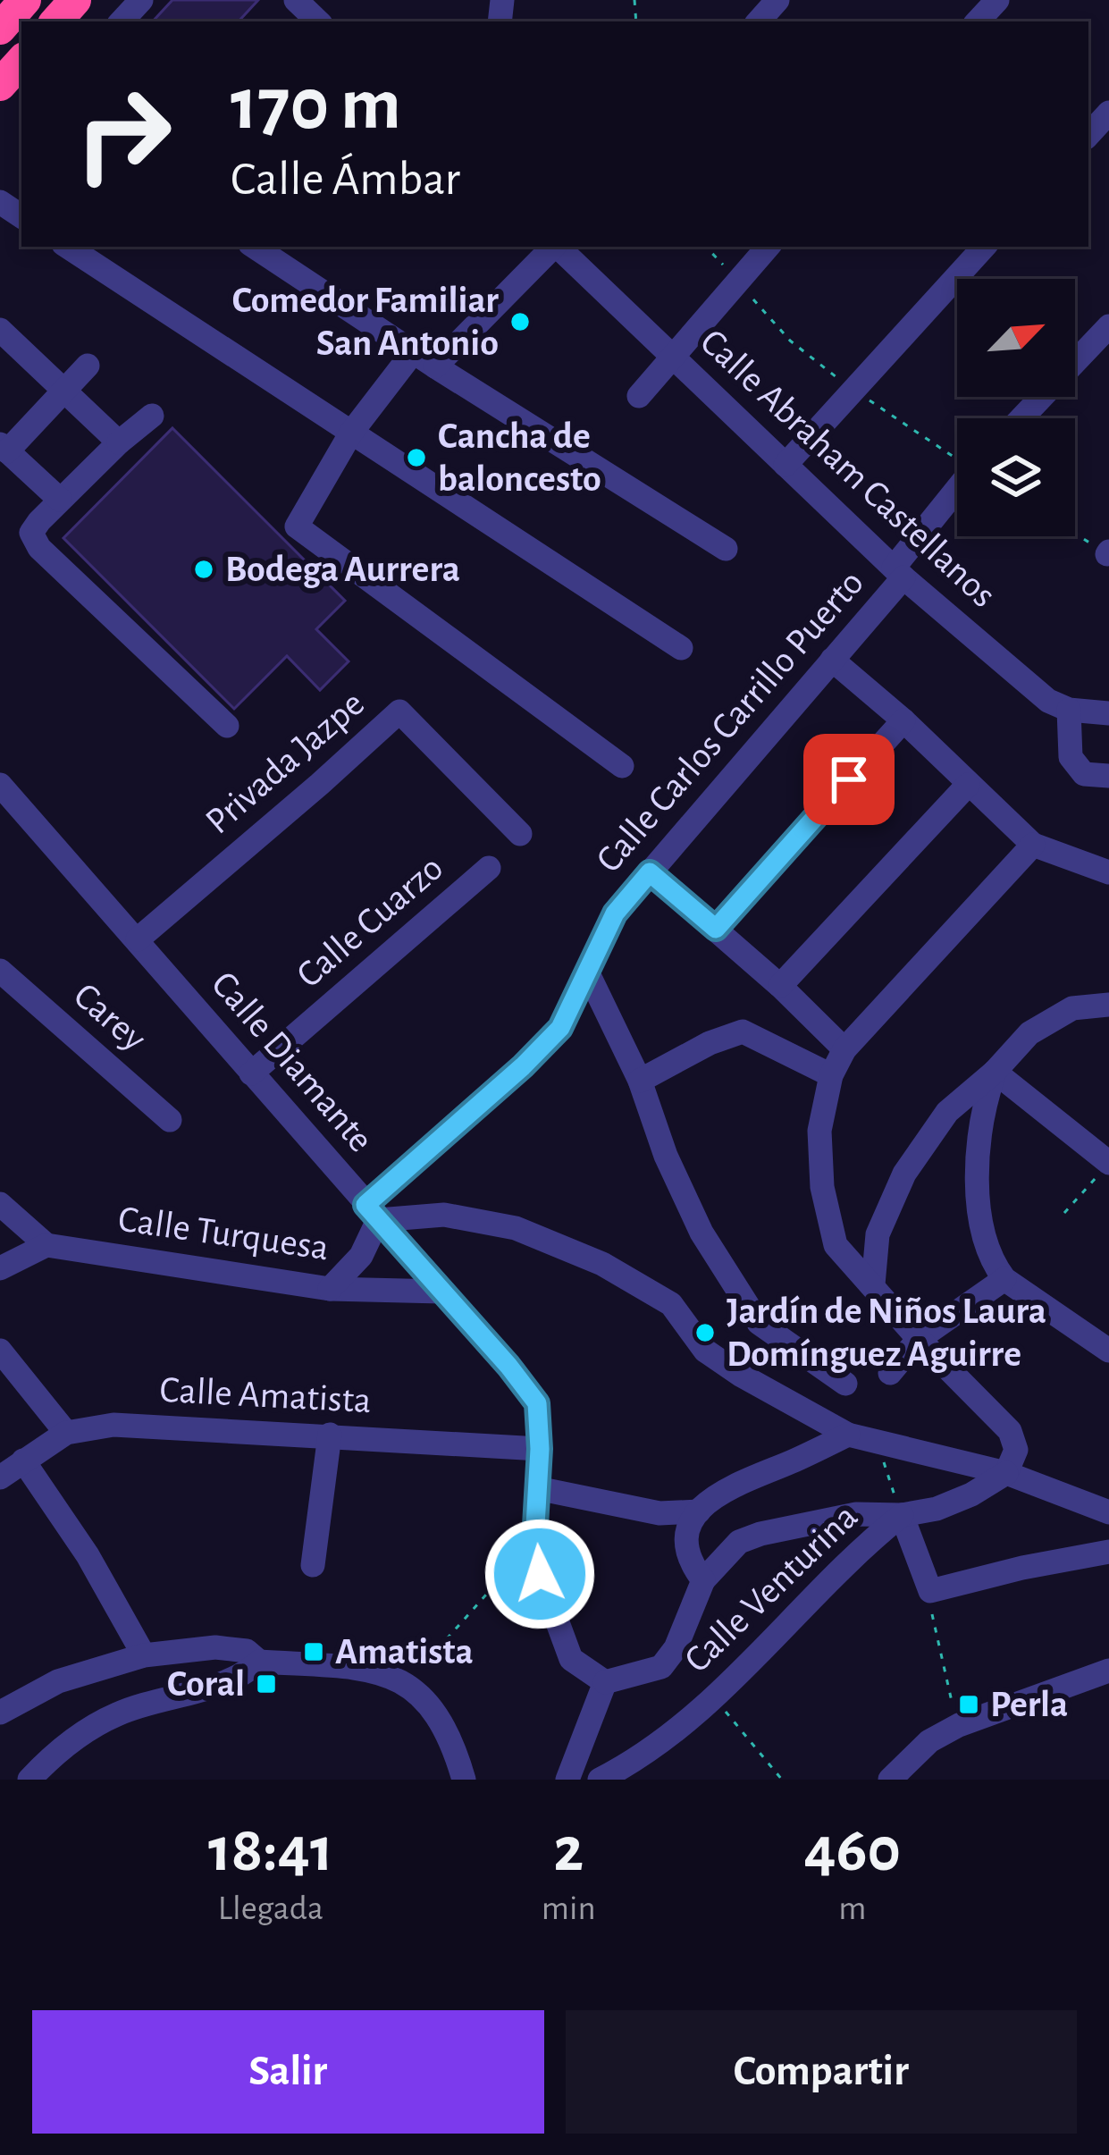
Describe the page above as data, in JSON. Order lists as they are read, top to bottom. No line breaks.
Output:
{"streets":{"street":["Calle Abraham Castellanos","Calle Carlos Carrillo Puerto","Privada Jazpe","Calle Cuarzo","Carey","Calle Diamante","Calle Turquesa","Calle Amatista","Calle Venturina"]},"crossings":[["Calle Abraham Castellanos","Calle Carlos Carrillo Puerto"],["Calle Carlos Carrillo Puerto","Calle Diamante"],["Calle Carlos Carrillo Puerto","Calle Turquesa"],["Privada Jazpe","Calle Diamante"],["Calle Cuarzo","Calle Diamante"],["Calle Diamante","Calle Turquesa"],["Calle Diamante","Calle Amatista"],["Calle Turquesa","Calle Venturina"]],"places":{"other":["Comedor Familiar San Antonio","Cancha de baloncesto","Bodega Aurrera","Jardín de Niños Laura Domínguez Aguirre"],"transit":["Amatista","Coral","Perla"]},"north":"top right","page":{"turn":["170 m","Calle Ámbar"],"eta":["18:41","Llegada","2","min","460","m"],"buttons":["Salir","Compartir"]}}
